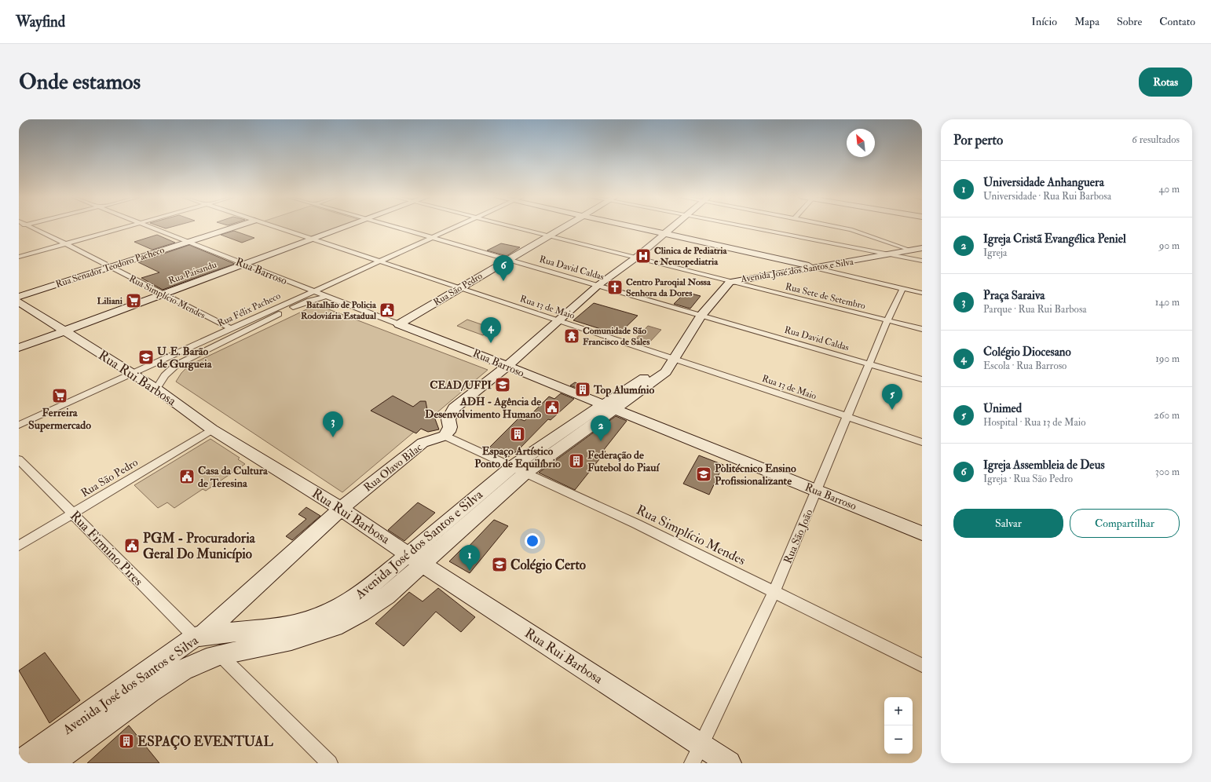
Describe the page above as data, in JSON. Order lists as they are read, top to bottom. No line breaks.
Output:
{"streets":{"street":["Rua Senador Teodoro Pacheco","Rua David Caldas","Avenida José dos Santos e Silva","Rua Barroso","Rua Paisandu","Rua São Pedro","Rua Sete de Setembro","Rua Simplício Mendes","Rua 13 de Maio","Rua Félix Pacheco","Rua Rui Barbosa","Rua Olavo Bilac","Rua São João","Rua Firmino Pires"]},"crossings":[["Rua Senador Teodoro Pacheco","Rua Barroso"],["Rua Senador Teodoro Pacheco","Rua Simplício Mendes"],["Rua David Caldas","Avenida José dos Santos e Silva"],["Rua David Caldas","Rua São Pedro"],["Rua David Caldas","Rua Félix Pacheco"],["Rua David Caldas","Rua São João"],["Avenida José dos Santos e Silva","Rua Barroso"],["Avenida José dos Santos e Silva","Rua Sete de Setembro"],["Avenida José dos Santos e Silva","Rua Simplício Mendes"],["Avenida José dos Santos e Silva","Rua 13 de Maio"],["Avenida José dos Santos e Silva","Rua Rui Barbosa"],["Avenida José dos Santos e Silva","Rua Olavo Bilac"],["Avenida José dos Santos e Silva","Rua Firmino Pires"],["Rua Barroso","Rua Paisandu"],["Rua Barroso","Rua São Pedro"],["Rua Barroso","Rua Félix Pacheco"],["Rua Barroso","Rua São João"],["Rua Paisandu","Rua Simplício Mendes"],["Rua Paisandu","Rua 13 de Maio"],["Rua Paisandu","Rua Rui Barbosa"],["Rua São Pedro","Rua Sete de Setembro"],["Rua São Pedro","Rua 13 de Maio"],["Rua São Pedro","Rua Rui Barbosa"],["Rua São Pedro","Rua Firmino Pires"],["Rua Sete de Setembro","Rua São João"],["Rua Simplício Mendes","Rua Félix Pacheco"],["Rua Simplício Mendes","Rua Olavo Bilac"],["Rua Simplício Mendes","Rua São João"],["Rua 13 de Maio","Rua Félix Pacheco"],["Rua 13 de Maio","Rua São João"],["Rua Félix Pacheco","Rua Rui Barbosa"],["Rua Rui Barbosa","Rua Olavo Bilac"],["Rua Rui Barbosa","Rua São João"],["Rua Olavo Bilac","Rua Firmino Pires"]],"places":{"hospital":["Clinica de Pediatria e Neuropediatria"],"church":["Centro Paroqial Nossa Senhora da Dores"],"supermarket":["Liliani","Ferreira Supermercado"],"public building":["Batalhão de Policia Rodoviária Estadual","ADH - Agência de Desenvolvimento Humano","Casa da Cultura de Teresina","PGM - Procuradoria Geral Do Município"],"temple":["Comunidade São Francisco de Sales"],"school or university":["U. E. Barão de Gurgueia","CEAD/UFPI","Politécnico Ensino Profissionalizante","Colégio Certo"],"building":["Top Alumínio","Espaço Artístico Ponto de Equilíbrio","Federação de Futebol do Piauí","ESPAÇO EVENTUAL"]},"north":"top left","page":{"header":"Wayfind","nav":["Início","Mapa","Sobre","Contato"],"buttons":["Rotas",["Salvar","Compartilhar"]],"title":"Onde estamos","heading":["Por perto","6 resultados"],"list":[{"mark":"1","name":"Universidade Anhanguera","note":"Universidade · Rua Rui Barbosa","value":"40 m"},{"mark":"2","name":"Igreja Cristã Evangélica Peniel","note":"Igreja","value":"90 m"},{"mark":"3","name":"Praça Saraiva","note":"Parque · Rua Rui Barbosa","value":"140 m"},{"mark":"4","name":"Colégio Diocesano","note":"Escola · Rua Barroso","value":"190 m"},{"mark":"5","name":"Unimed","note":"Hospital · Rua 13 de Maio","value":"260 m"},{"mark":"6","name":"Igreja Assembleia de Deus","note":"Igreja · Rua São Pedro","value":"300 m"}],"pins":["6","4","5","3","2","1"],"map_buttons":["+","−"]}}
